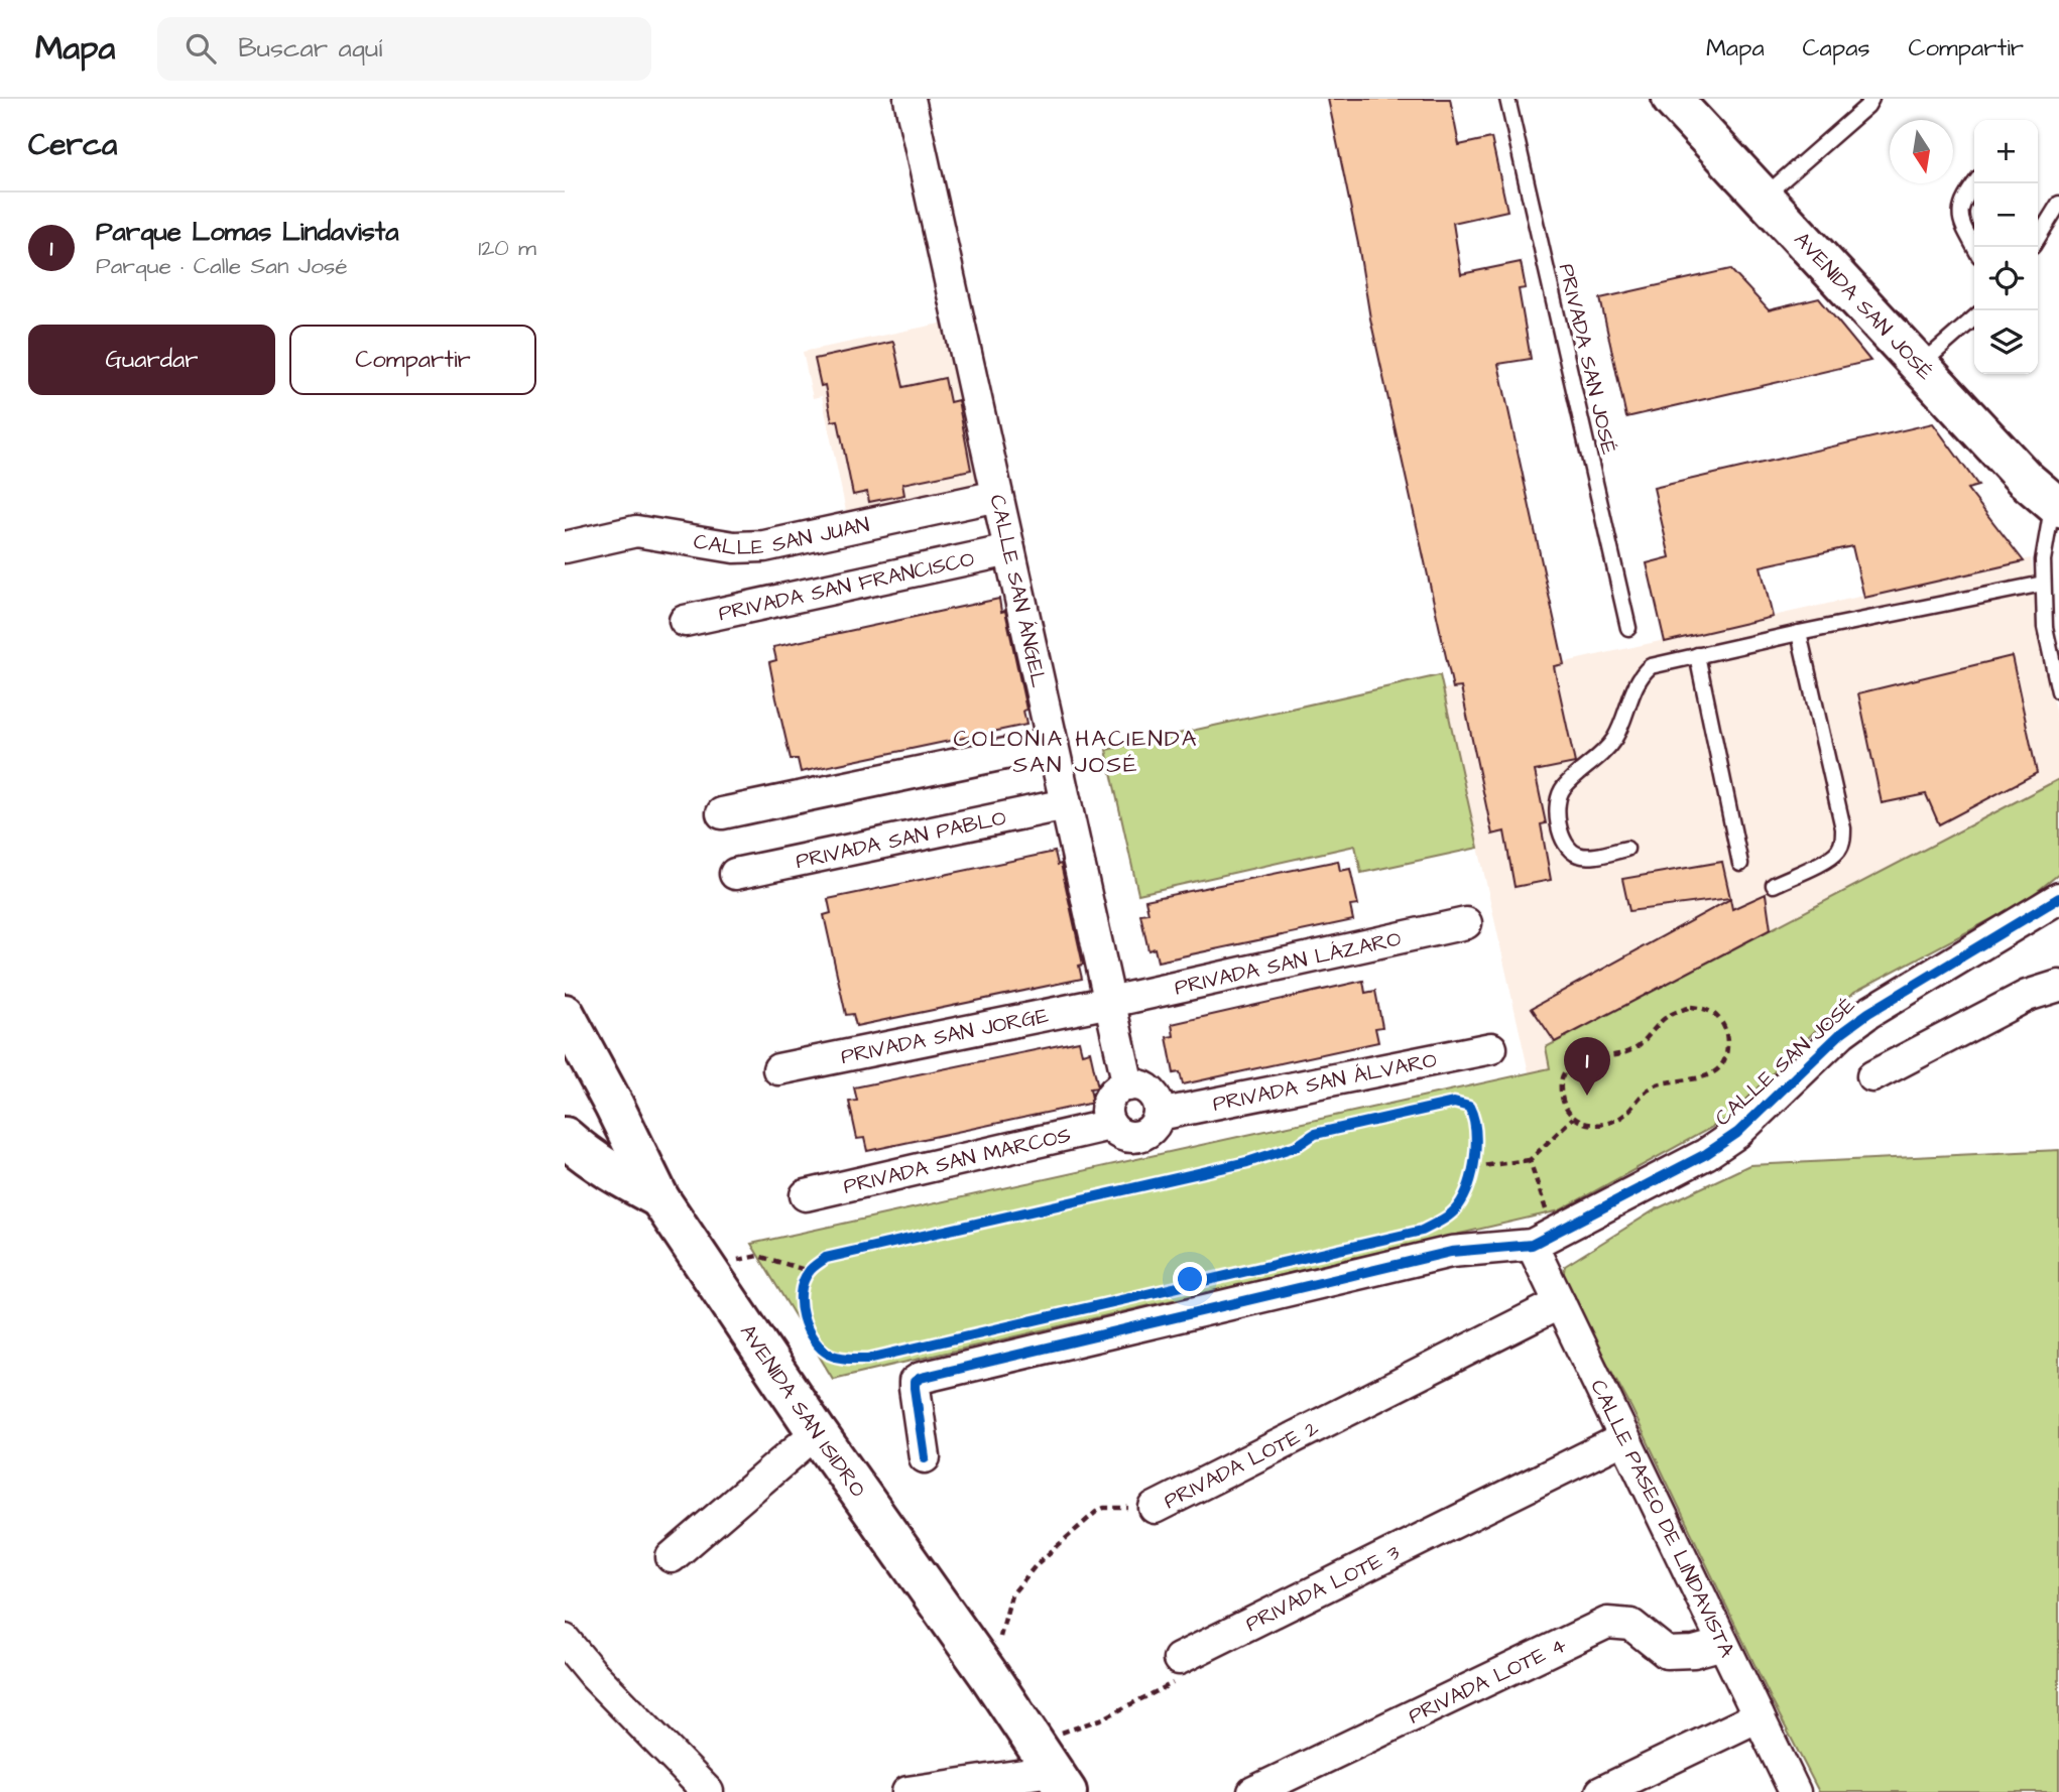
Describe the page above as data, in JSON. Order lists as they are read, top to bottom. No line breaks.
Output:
{"streets":{"street":["AVENIDA SAN JOSÉ","CALLE SAN JUAN","PRIVADA SAN FRANCISCO","CALLE SAN ÁNGEL","PRIVADA SAN PABLO","PRIVADA SAN LÁZARO","PRIVADA SAN JORGE","CALLE SAN JOSÉ","PRIVADA SAN ÁLVARO","PRIVADA SAN MARCOS","AVENIDA SAN ISIDRO","PRIVADA LOTE 2","CALLE PASEO DE LINDAVISTA","PRIVADA LOTE 3","PRIVADA LOTE 4"],"lane":["PRIVADA SAN JOSÉ"]},"crossings":[["CALLE SAN JUAN","CALLE SAN ÁNGEL"],["PRIVADA SAN FRANCISCO","CALLE SAN ÁNGEL"],["CALLE SAN ÁNGEL","PRIVADA SAN PABLO"],["CALLE SAN ÁNGEL","PRIVADA SAN LÁZARO"],["CALLE SAN ÁNGEL","PRIVADA SAN JORGE"],["CALLE SAN ÁNGEL","PRIVADA SAN ÁLVARO"],["CALLE SAN ÁNGEL","PRIVADA SAN MARCOS"],["PRIVADA SAN LÁZARO","PRIVADA SAN JORGE"],["CALLE SAN JOSÉ","CALLE PASEO DE LINDAVISTA"],["PRIVADA SAN ÁLVARO","PRIVADA SAN MARCOS"],["AVENIDA SAN ISIDRO","PRIVADA LOTE 2"],["PRIVADA LOTE 2","CALLE PASEO DE LINDAVISTA"],["CALLE PASEO DE LINDAVISTA","PRIVADA LOTE 3"],["CALLE PASEO DE LINDAVISTA","PRIVADA LOTE 4"]],"districts":["COLONIA HACIENDA SAN JOSÉ"],"north":"bottom","page":{"header":"Mapa","search":"Buscar aquí","nav":["Mapa","Capas","Compartir"],"heading":"Cerca","map_buttons":["+","−"],"list":[{"mark":"1","name":"Parque Lomas Lindavista","note":"Parque · Calle San José","value":"120 m"}],"buttons":["Guardar","Compartir"],"pins":"1"}}
